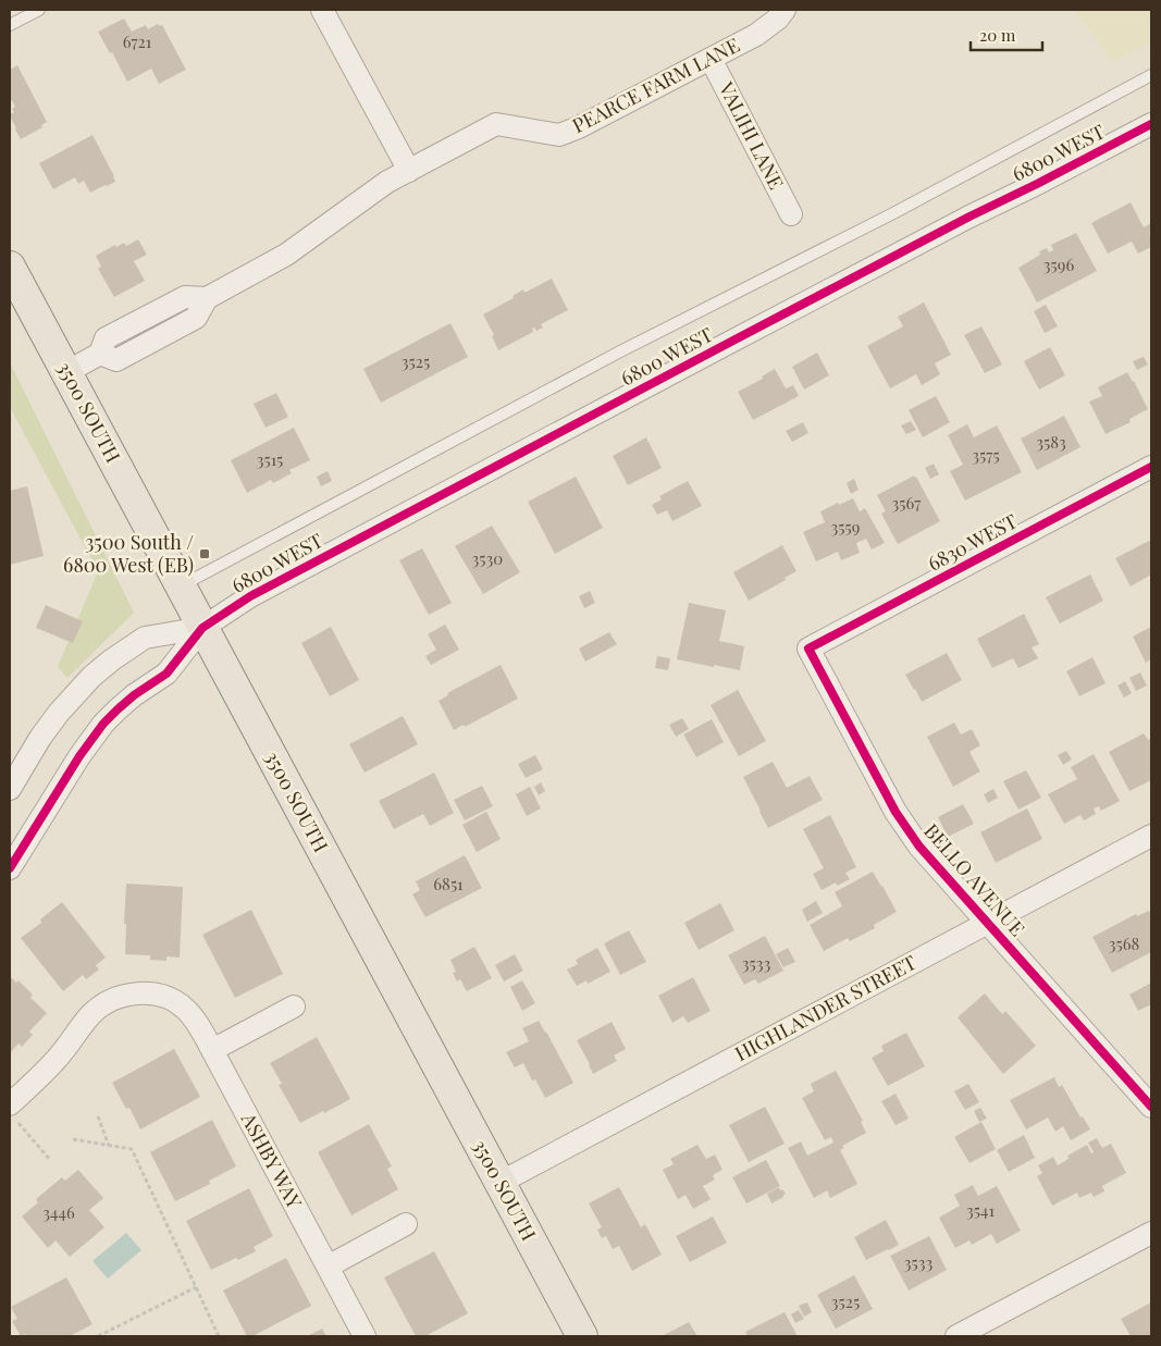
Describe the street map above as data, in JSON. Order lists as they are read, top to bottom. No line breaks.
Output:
{"streets":{"main road":["3500 SOUTH"],"street":["PEARCE FARM LANE","VALIHI LANE","6800 WEST","6830 WEST","BELLO AVENUE","HIGHLANDER STREET","ASHBY WAY"]},"crossings":[["PEARCE FARM LANE","VALIHI LANE"],["PEARCE FARM LANE","3500 SOUTH"],["6800 WEST","3500 SOUTH"],["3500 SOUTH","HIGHLANDER STREET"],["6830 WEST","BELLO AVENUE"],["BELLO AVENUE","HIGHLANDER STREET"]],"places":{"transit":["3500 South / 6800 West (EB)"]},"house_numbers":["6721","3596","3525","3583","3575","3515","3567","3559","3530","6851","3568","3533","3541","3446","3533","3525"],"scale_bar":"20 m"}
